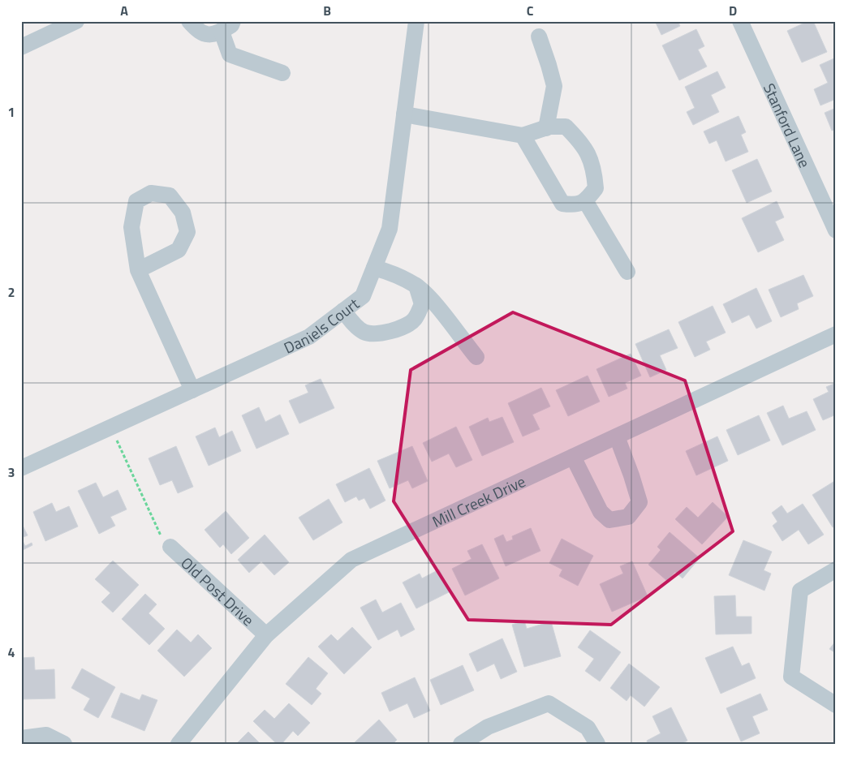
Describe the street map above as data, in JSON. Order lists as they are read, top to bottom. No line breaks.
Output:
{"streets":{"street":["Stanford Lane","Daniels Court","Mill Creek Drive","Old Post Drive"]},"crossings":[["Mill Creek Drive","Old Post Drive"]],"grid":{"columns":["A","B","C","D"],"rows":["1","2","3","4"]}}
